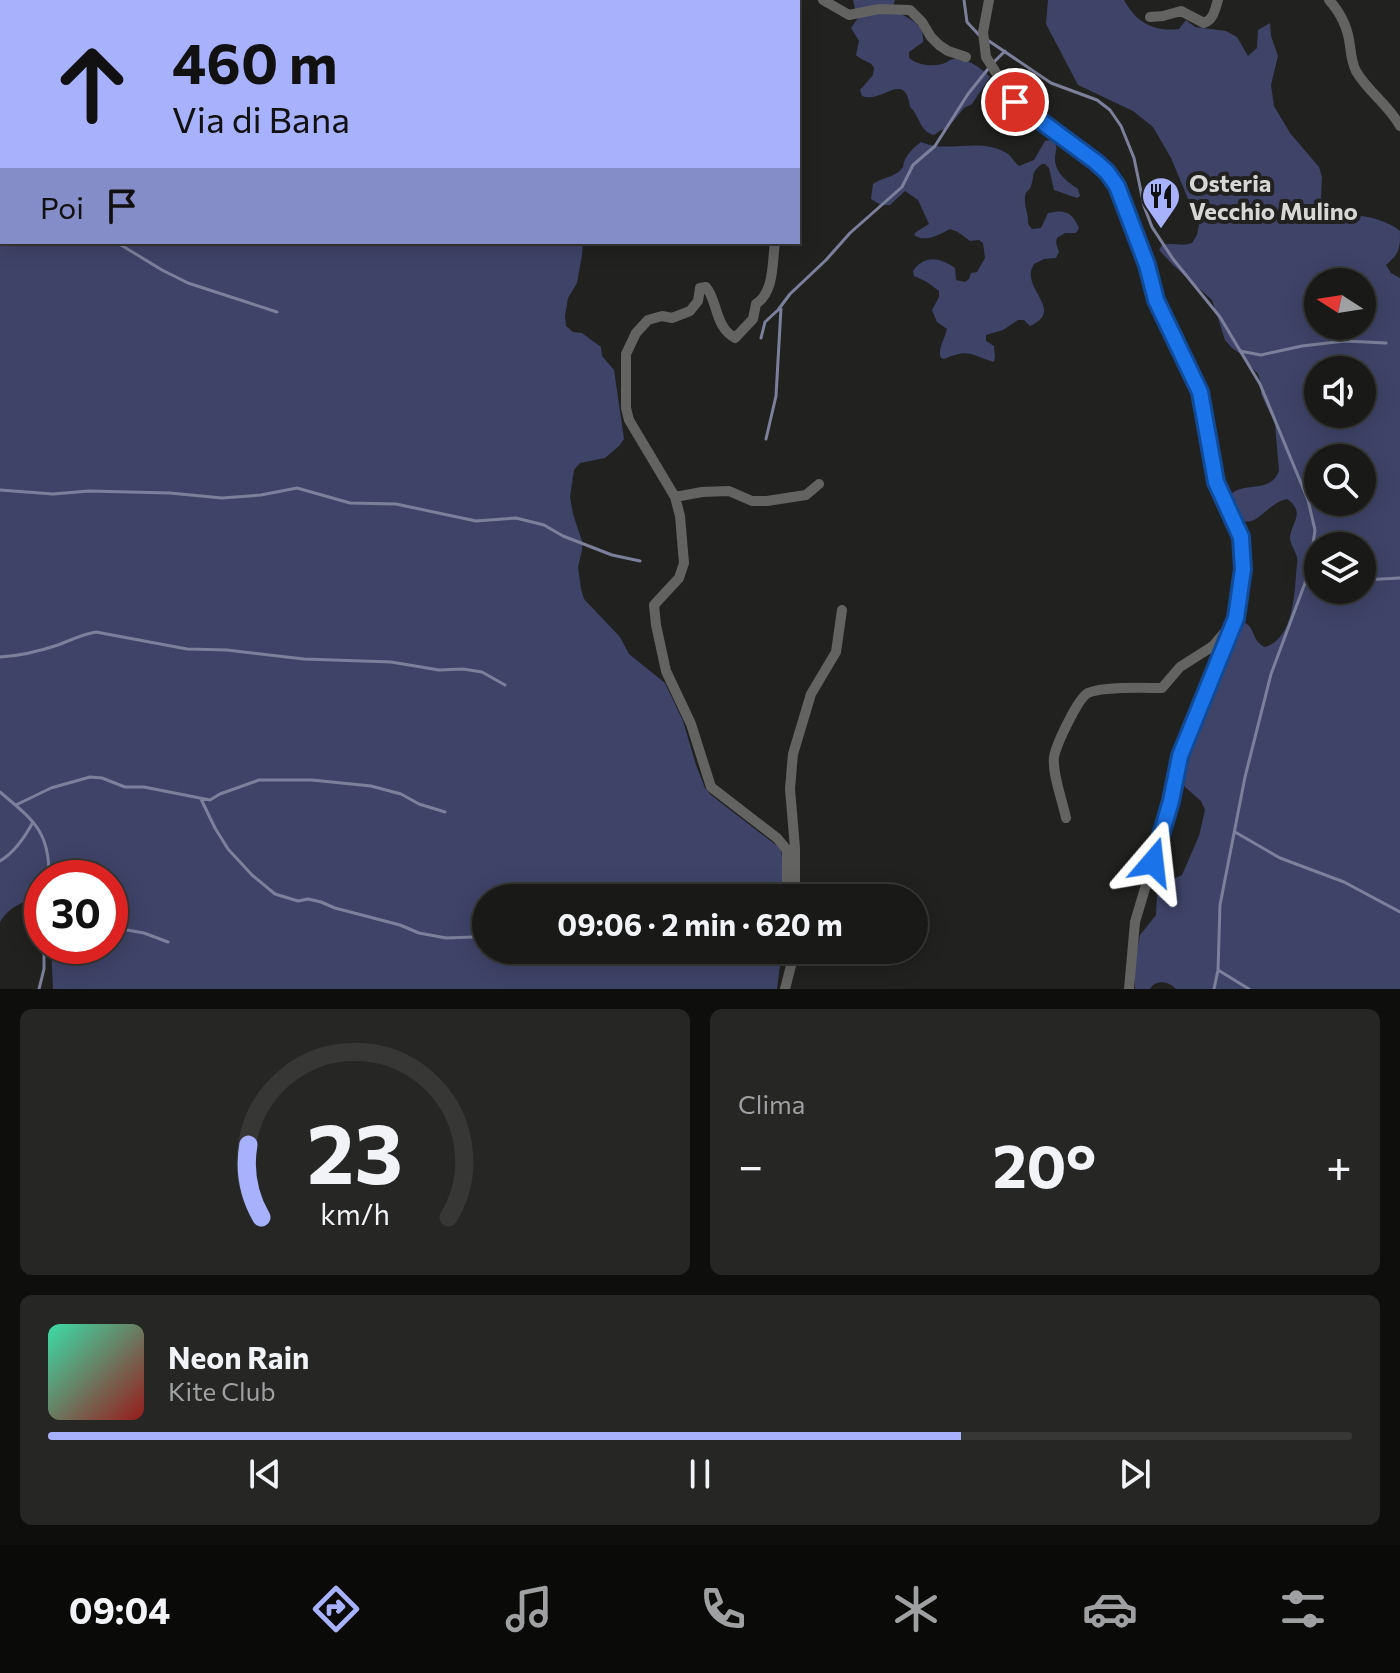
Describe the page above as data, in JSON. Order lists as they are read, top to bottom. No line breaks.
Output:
{"places":{"restaurant":["Osteria Vecchio Mulino"]},"north":"left","page":{"turn":["460 m","Via di Bana"],"then":"Poi","limit":"30","trip":"09:06 · 2 min · 620 m","tile":"Clima","heat":["−","20°","+"],"song":["Neon Rain","Kite Club"],"tabs":"09:04","gauge":["23","km/h"]}}
